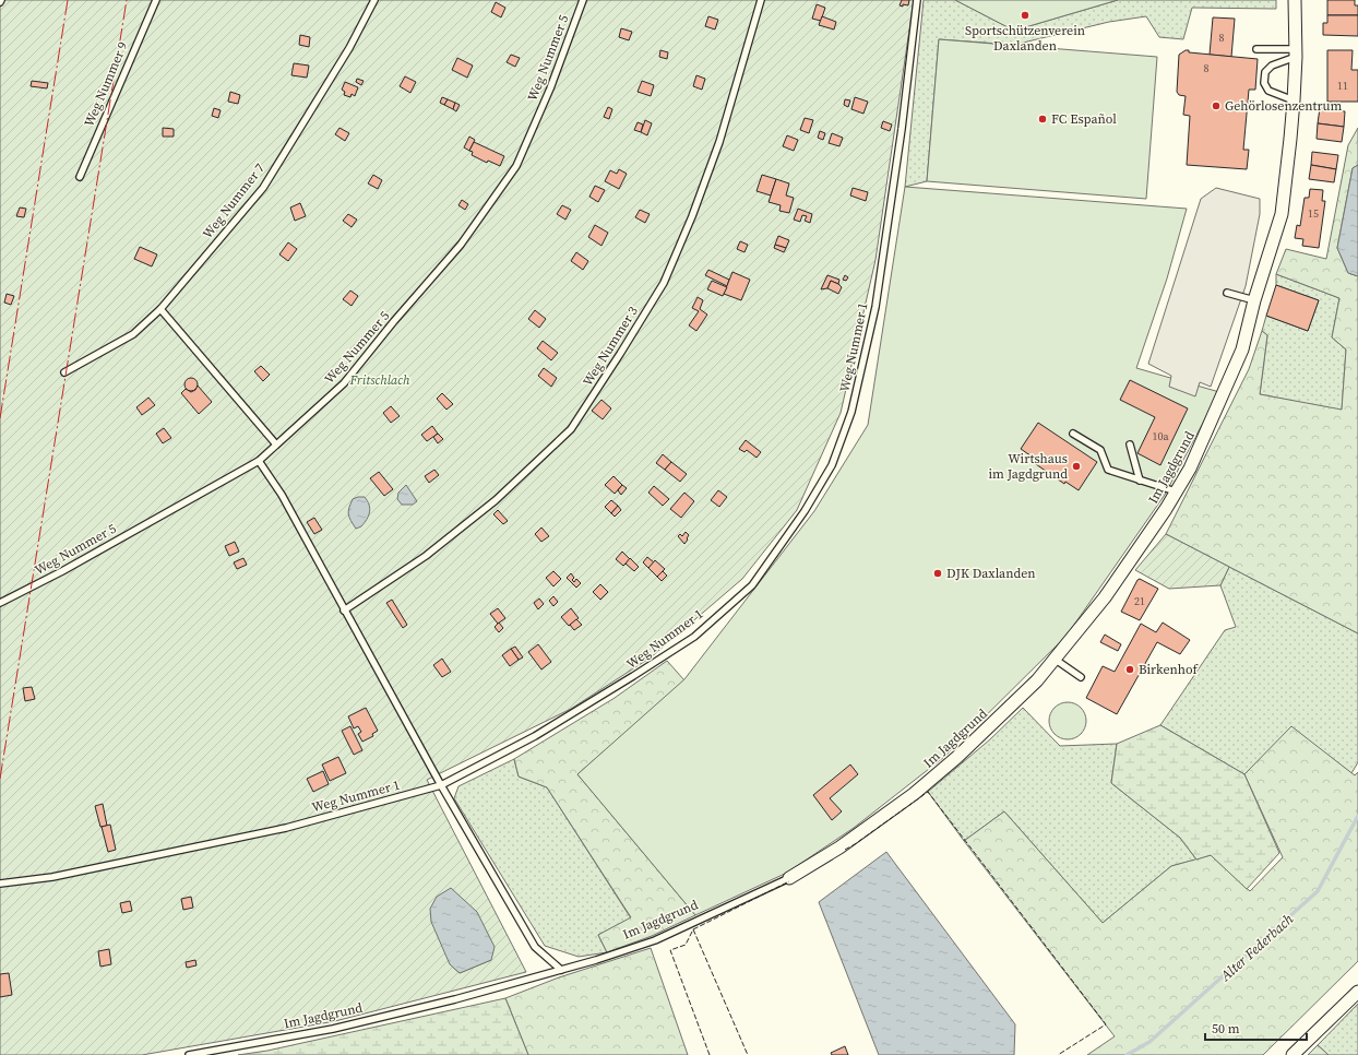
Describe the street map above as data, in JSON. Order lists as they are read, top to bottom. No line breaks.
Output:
{"streets":{"street":["Im Jagdgrund"],"lane":["Weg Nummer 5","Weg Nummer 9","Weg Nummer 7","Weg Nummer 3","Weg Nummer 1"]},"water":["Alter Federbach"],"parks":["Fritschlach"],"places":["Sportschützenverein Daxlanden","Gehörlosenzentrum","FC Español","Wirtshaus im Jagdgrund","DJK Daxlanden","Birkenhof"],"house_numbers":["8","8","11","15","10a","21"],"scale_bar":"50 m"}
